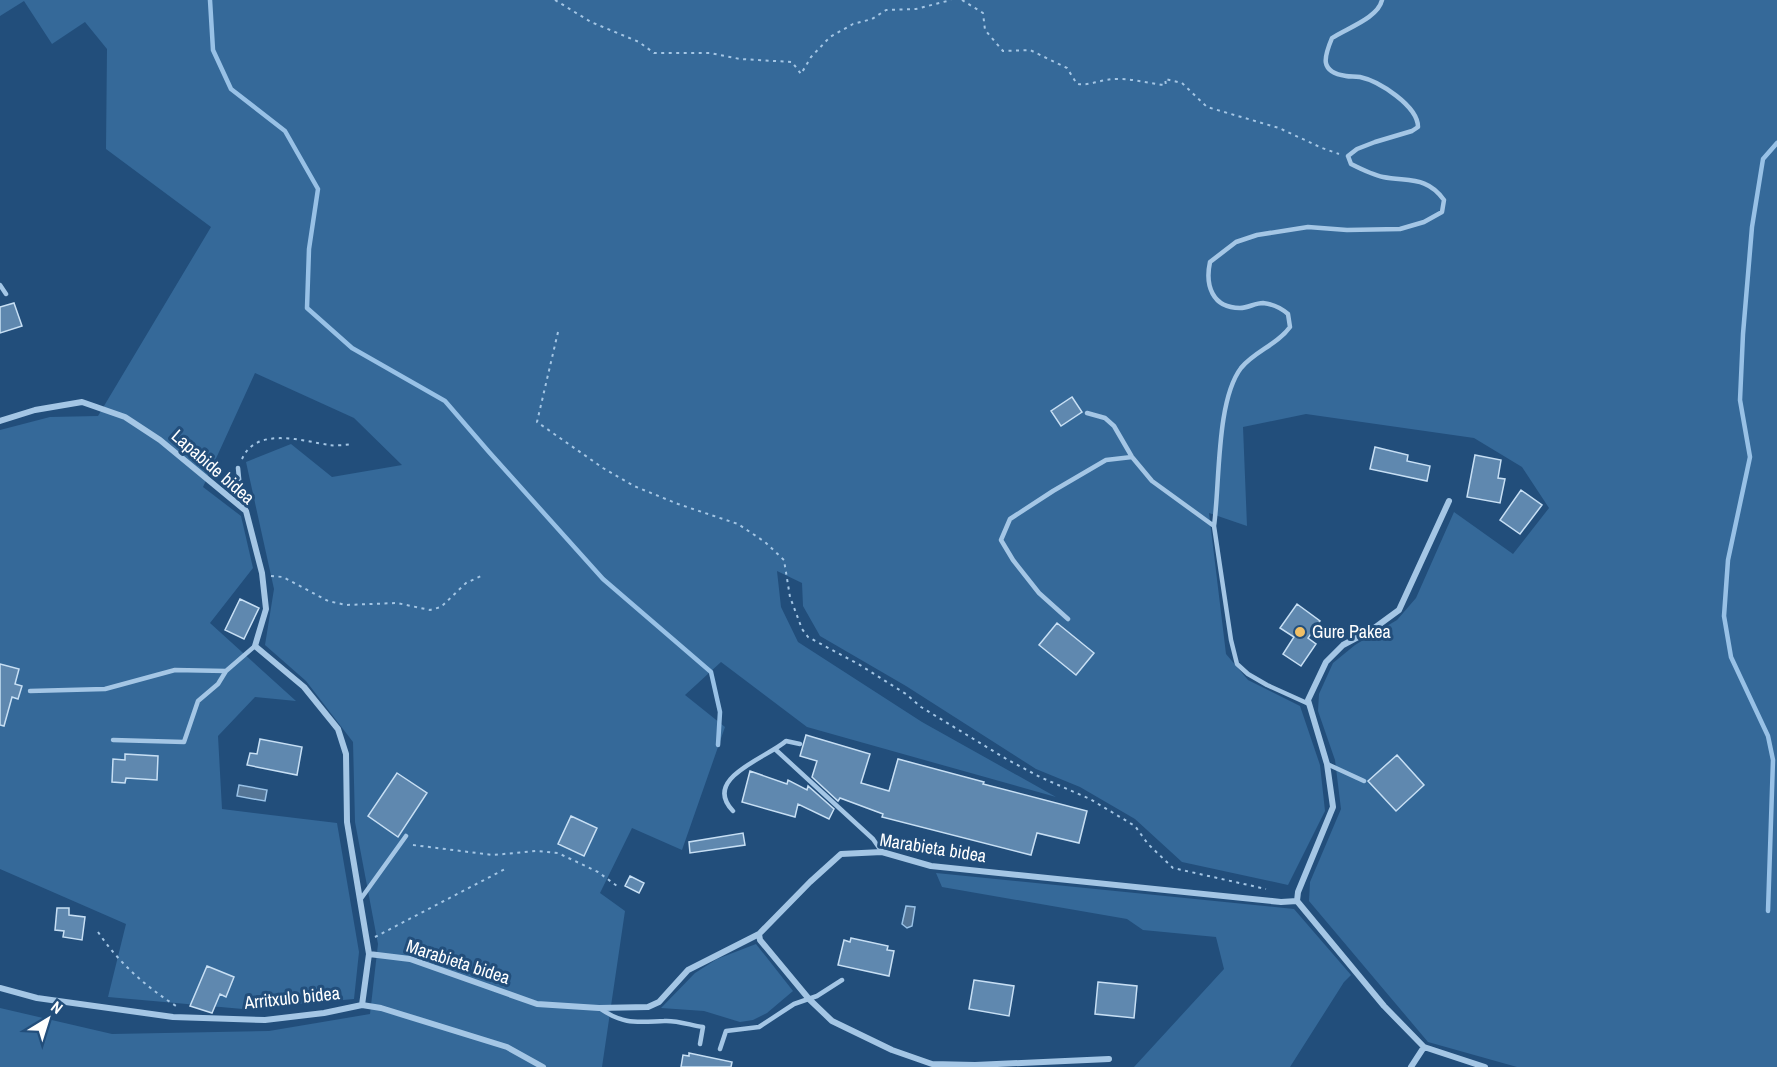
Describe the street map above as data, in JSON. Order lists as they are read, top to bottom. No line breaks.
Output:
{"streets":{"street":["Lapabide bidea","Marabieta bidea","Arritxulo bidea"]},"places":["Gure Pakea"],"north":"top right"}
